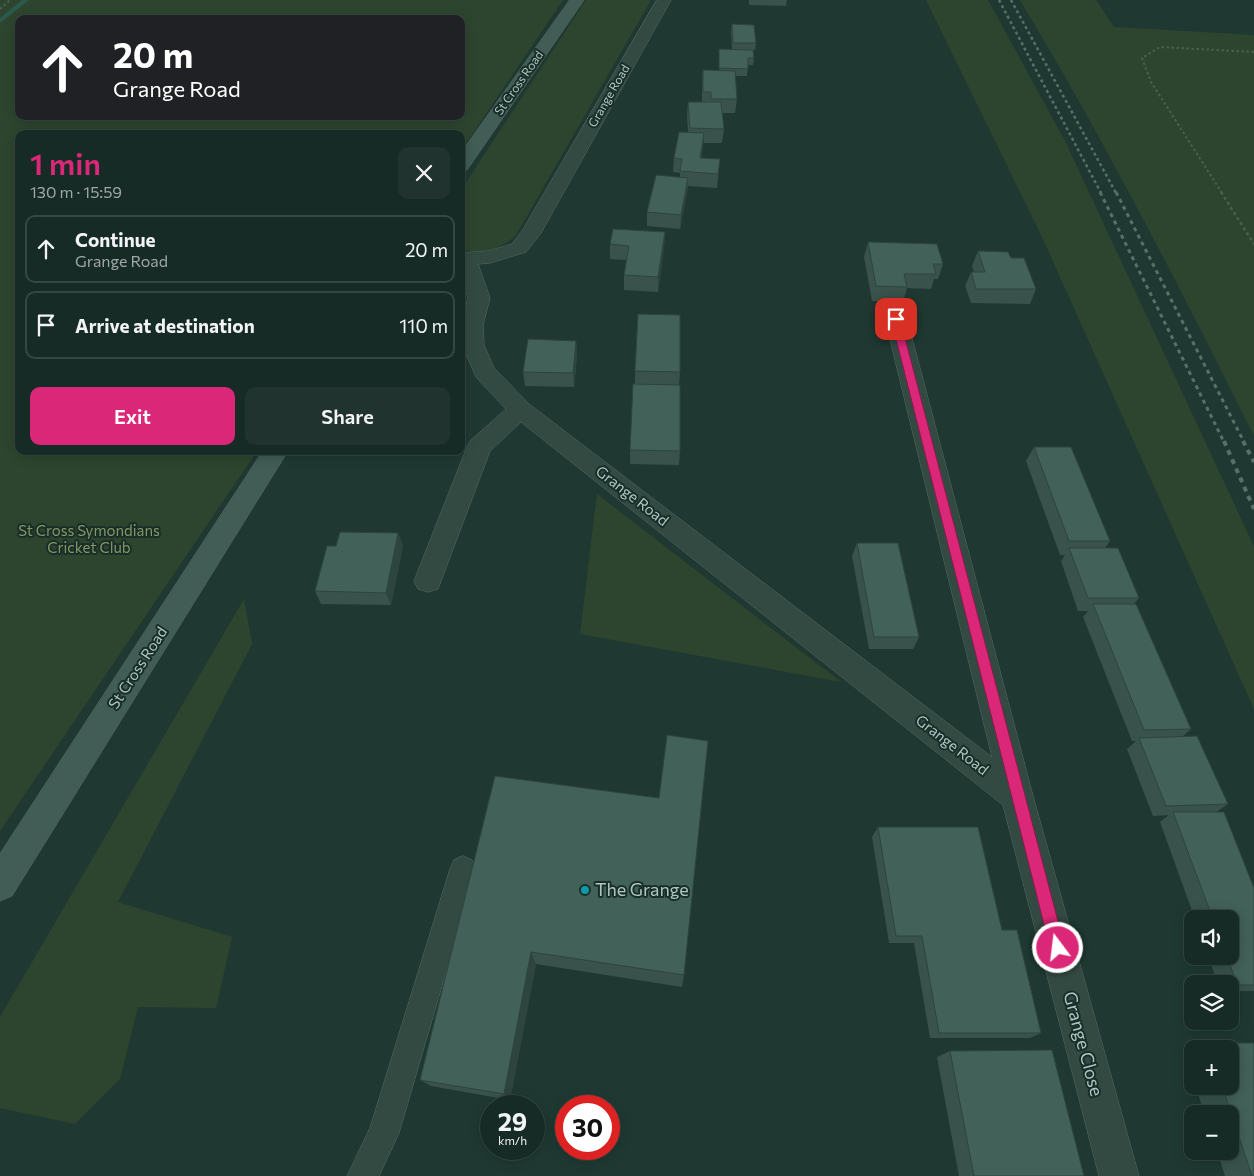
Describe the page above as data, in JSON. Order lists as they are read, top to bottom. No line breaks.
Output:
{"streets":{"main road":["St Cross Road"],"street":["Grange Road","Grange Close"]},"crossings":[["Grange Road","Grange Close"]],"parks":["St Cross Symondians Cricket Club"],"places":["The Grange"],"page":{"turn":["20 m","Grange Road"],"heading":["1 min","130 m · 15:59"],"list":[{"name":"Continue","note":"Grange Road","value":"20 m"},{"name":"Arrive at destination","value":"110 m"}],"buttons":["Exit","Share"],"map_buttons":["+","−"],"speed":"29 km/h","limit":"30"}}
